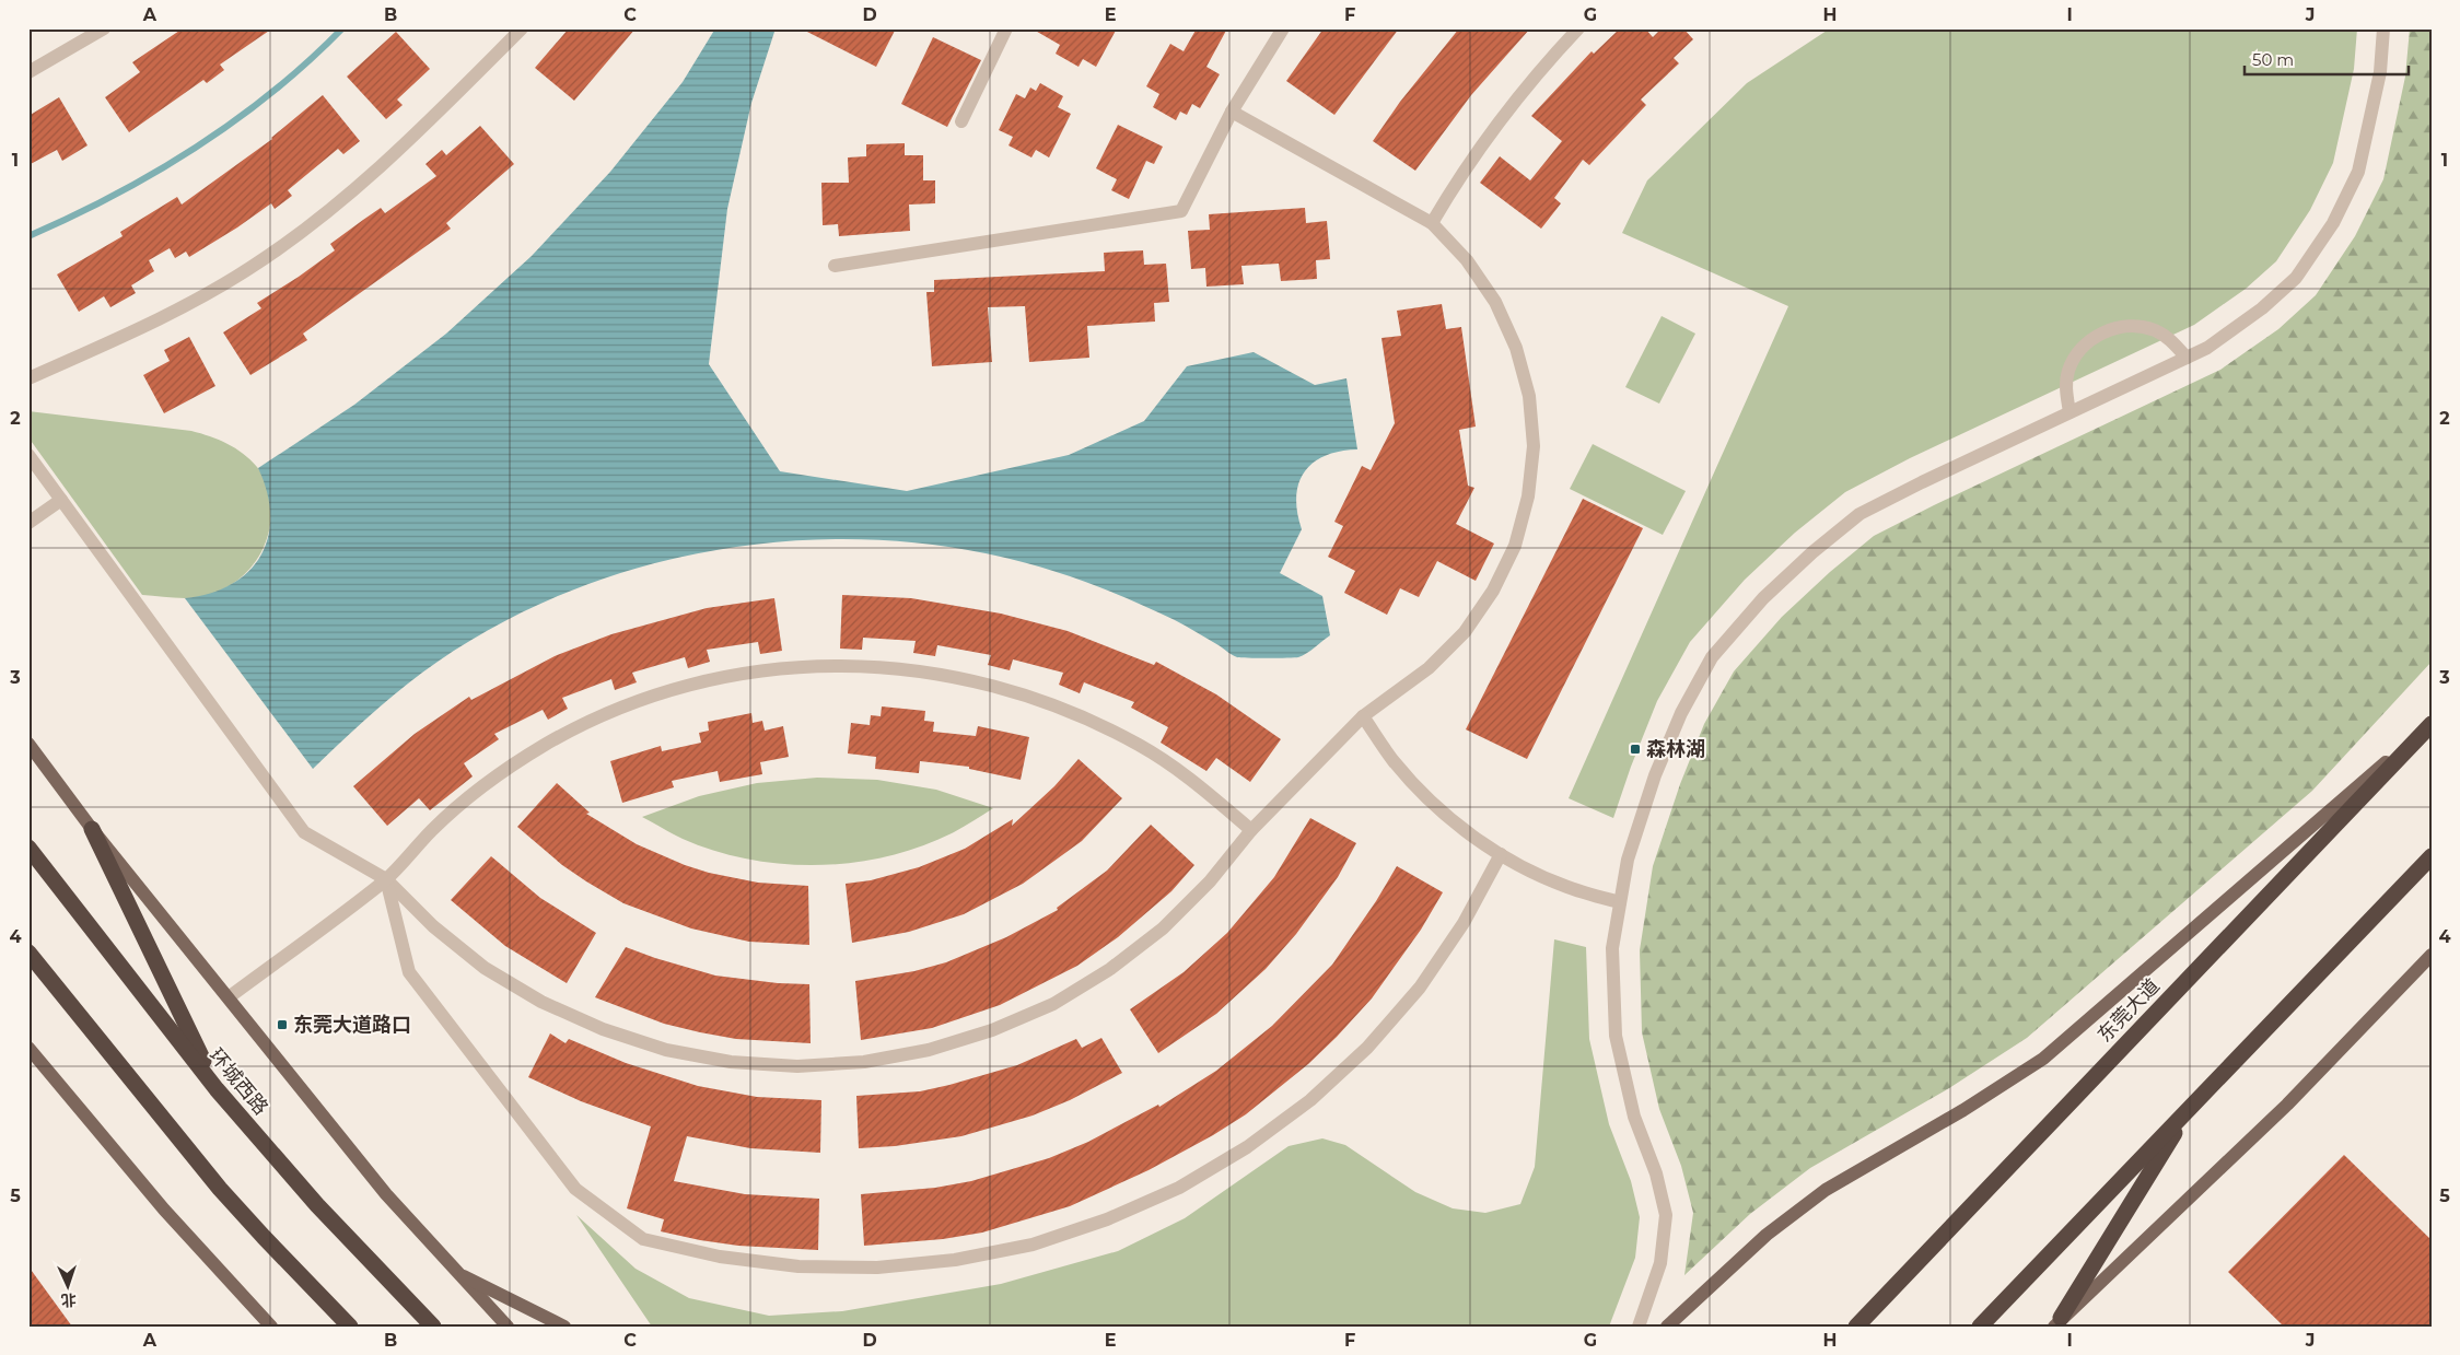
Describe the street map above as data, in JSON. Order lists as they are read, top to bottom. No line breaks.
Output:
{"streets":{"highway":["东莞大道","环城西路"]},"places":{"transit":["森林湖","东莞大道路口"]},"scale_bar":"50 m","north":"bottom","grid":{"columns":["A","B","C","D","E","F","G","H","I","J"],"rows":["1","2","3","4","5"]}}
